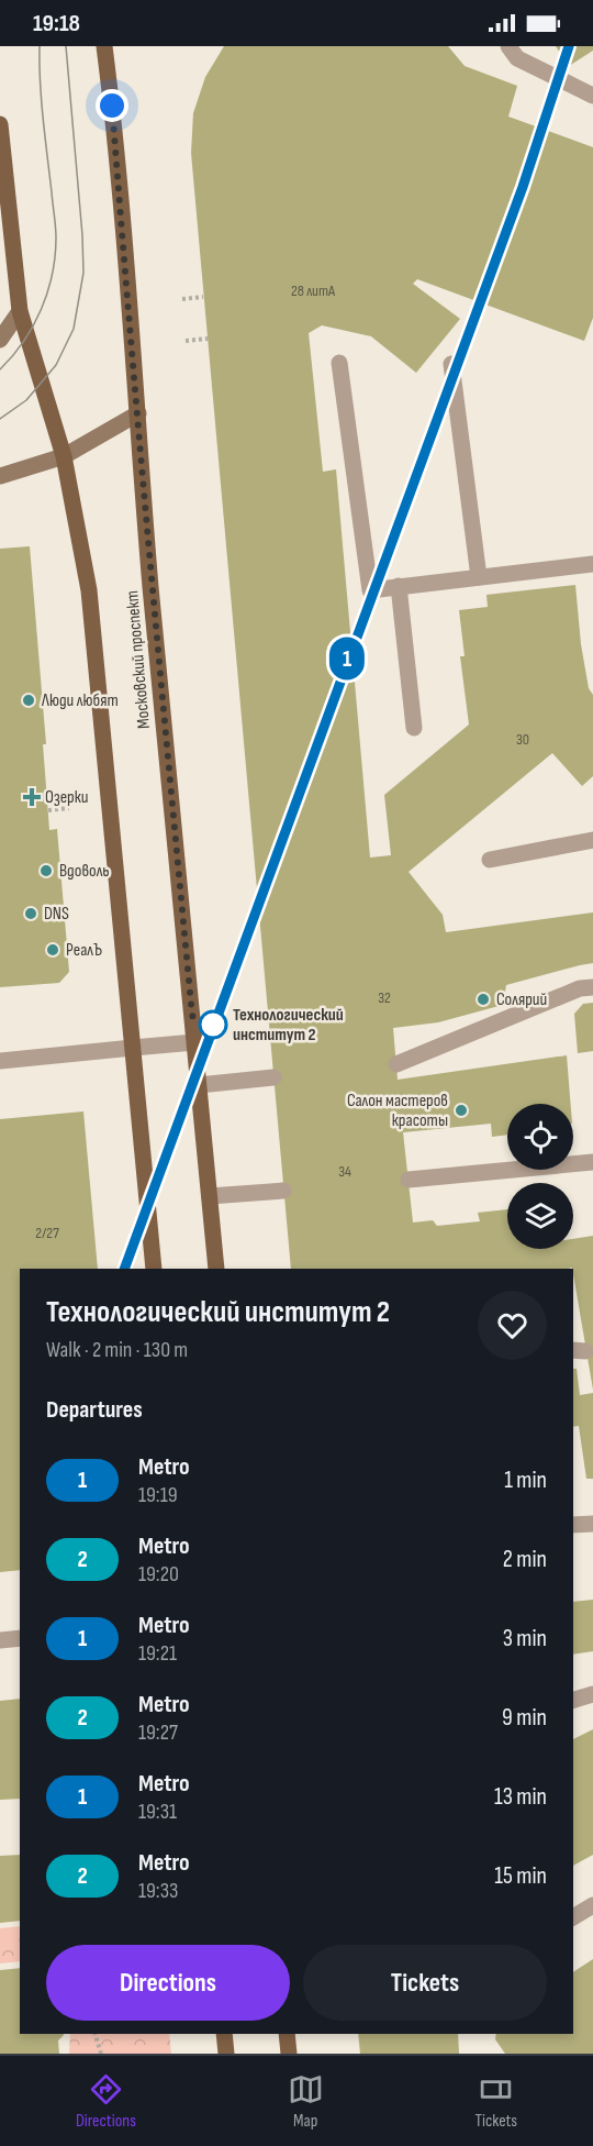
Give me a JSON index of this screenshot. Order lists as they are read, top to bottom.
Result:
{
  "streets": {
    "main road": ["Московский проспект"]
  },
  "places": {
    "other": [
      "Люди любят",
      "Вдоволь",
      "DNS",
      "РеалЪ",
      "Солярий",
      "Технологический институт 2",
      "Салон мастеров красоты"
    ],
    "health": ["Озерки"]
  },
  "lines": ["metro line 1"],
  "house_numbers": [
    "28 литА",
    "30",
    "32",
    "34",
    "2/27"
  ],
  "page": {
    "status": "19:18",
    "on_map": "1",
    "heading": [
      ["Технологический институт 2", "Walk · 2 min · 130 m"],
      "Departures"
    ],
    "list": [
      {
        "mark": "1",
        "name": "Metro",
        "note": "19:19",
        "value": "1 min"
      },
      {
        "mark": "2",
        "name": "Metro",
        "note": "19:20",
        "value": "2 min"
      },
      {
        "mark": "1",
        "name": "Metro",
        "note": "19:21",
        "value": "3 min"
      },
      {
        "mark": "2",
        "name": "Metro",
        "note": "19:27",
        "value": "9 min"
      },
      {
        "mark": "1",
        "name": "Metro",
        "note": "19:31",
        "value": "13 min"
      },
      {
        "mark": "2",
        "name": "Metro",
        "note": "19:33",
        "value": "15 min"
      }
    ],
    "buttons": ["Directions", "Tickets"],
    "tabs": ["Directions", "Map", "Tickets"]
  }
}
